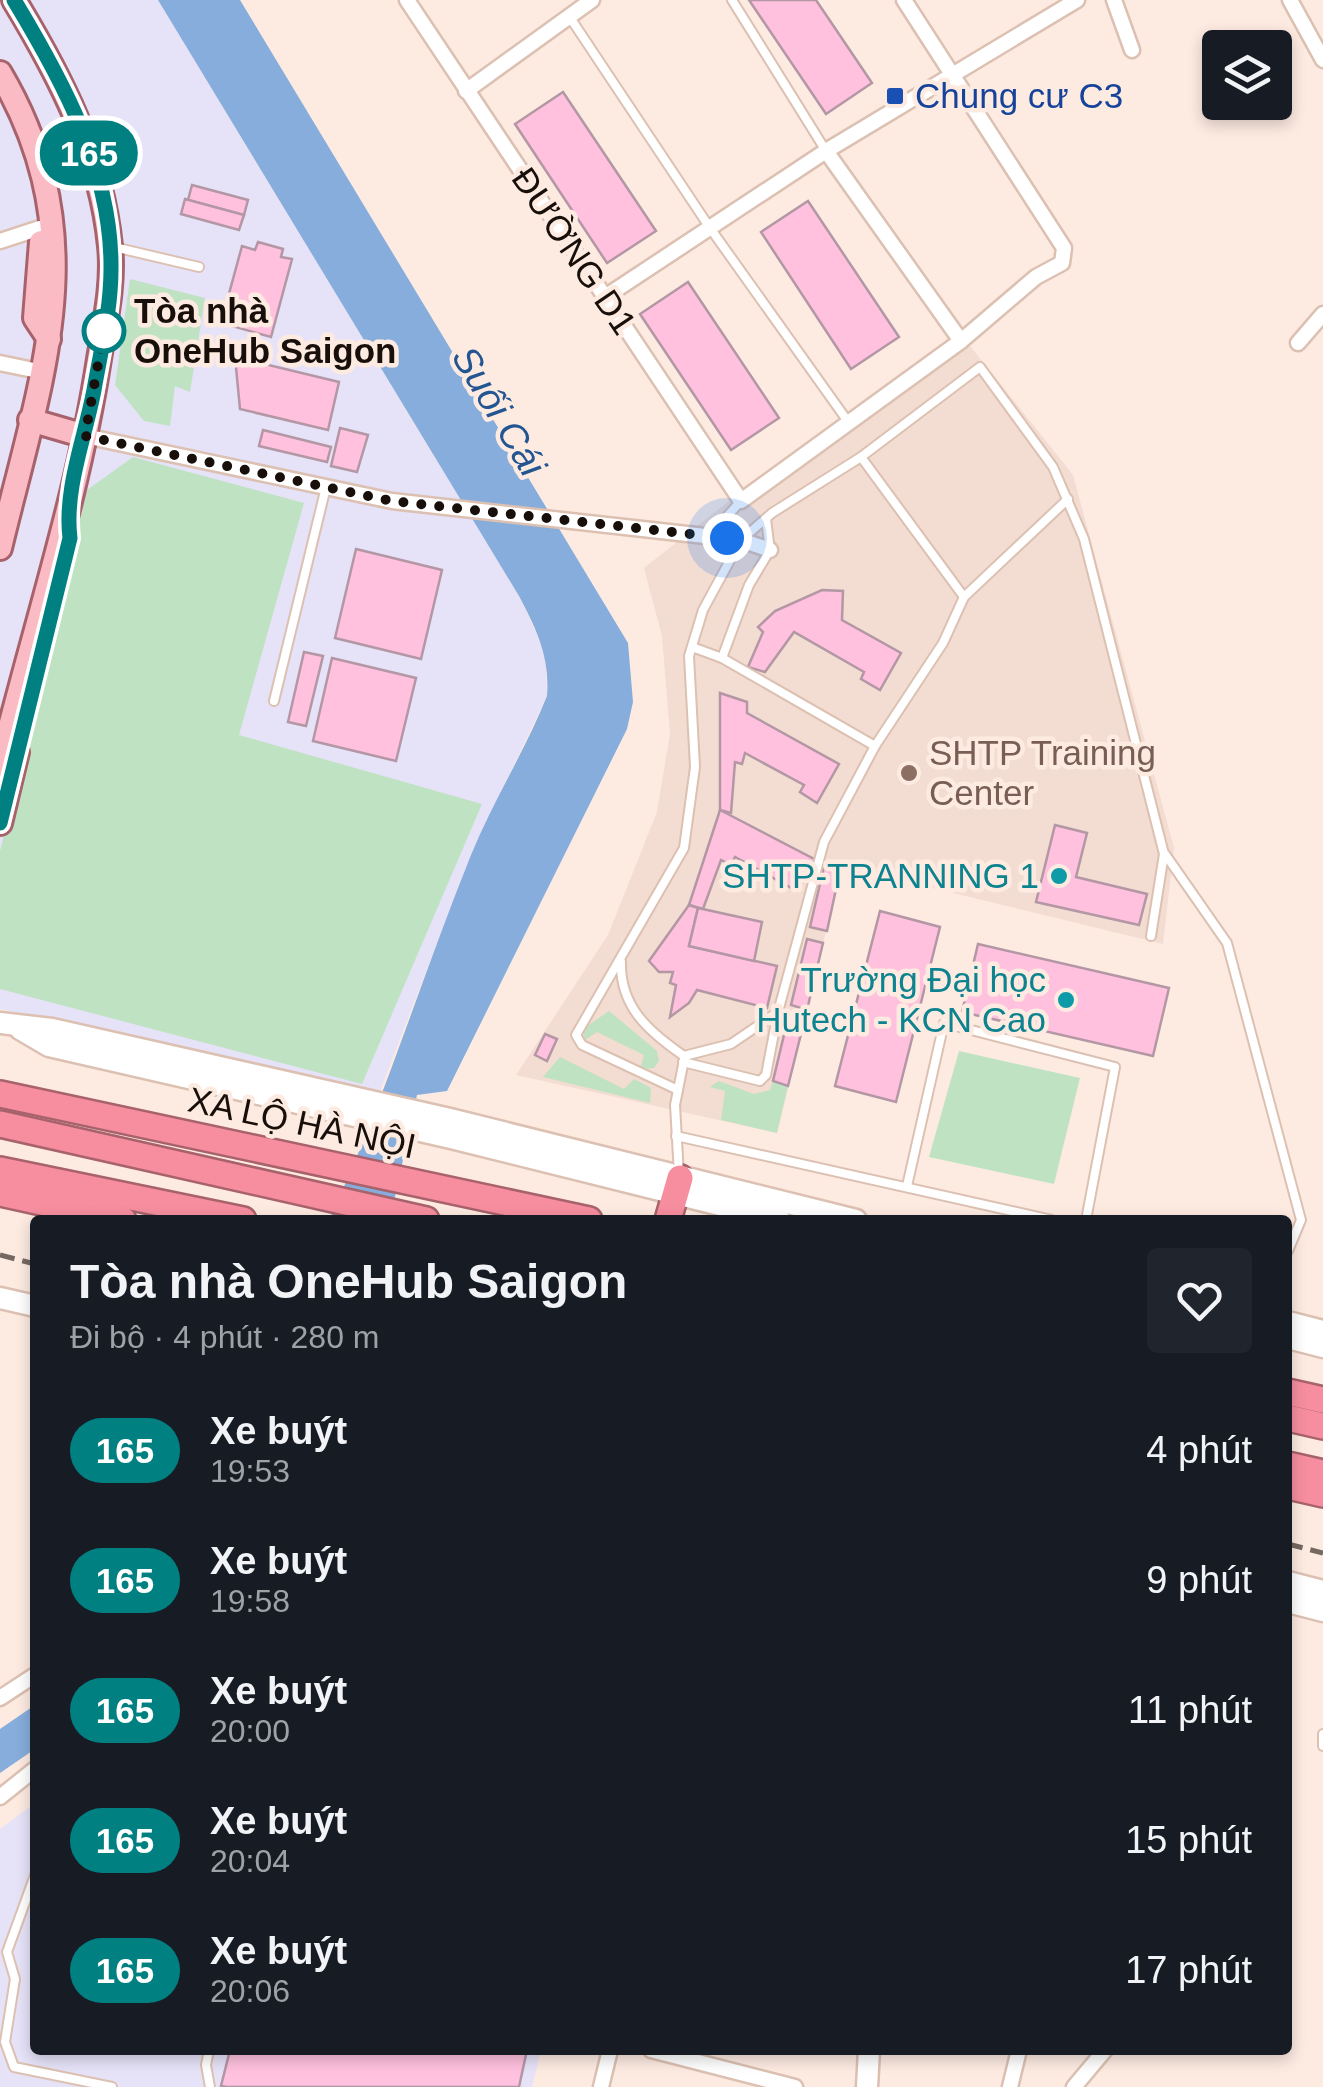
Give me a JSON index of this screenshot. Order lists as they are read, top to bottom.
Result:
{
  "streets": {
    "highway": ["XA LỘ HÀ NỘI"],
    "street": ["ĐƯỜNG D1"]
  },
  "water": ["Suối Cái"],
  "places": {
    "transit": ["Chung cư C3"],
    "other": [
      "Tòa nhà OneHub Saigon",
      "SHTP Training Center",
      "SHTP-TRANNING 1",
      "Trường Đại học Hutech - KCN Cao"
    ]
  },
  "lines": ["bus line 165"],
  "page": {
    "on_map": "165",
    "heading": ["Tòa nhà OneHub Saigon", "Đi bộ · 4 phút · 280 m"],
    "list": [
      {
        "mark": "165",
        "name": "Xe buýt",
        "note": "19:53",
        "value": "4 phút"
      },
      {
        "mark": "165",
        "name": "Xe buýt",
        "note": "19:58",
        "value": "9 phút"
      },
      {
        "mark": "165",
        "name": "Xe buýt",
        "note": "20:00",
        "value": "11 phút"
      },
      {
        "mark": "165",
        "name": "Xe buýt",
        "note": "20:04",
        "value": "15 phút"
      },
      {
        "mark": "165",
        "name": "Xe buýt",
        "note": "20:06",
        "value": "17 phút"
      }
    ]
  }
}
